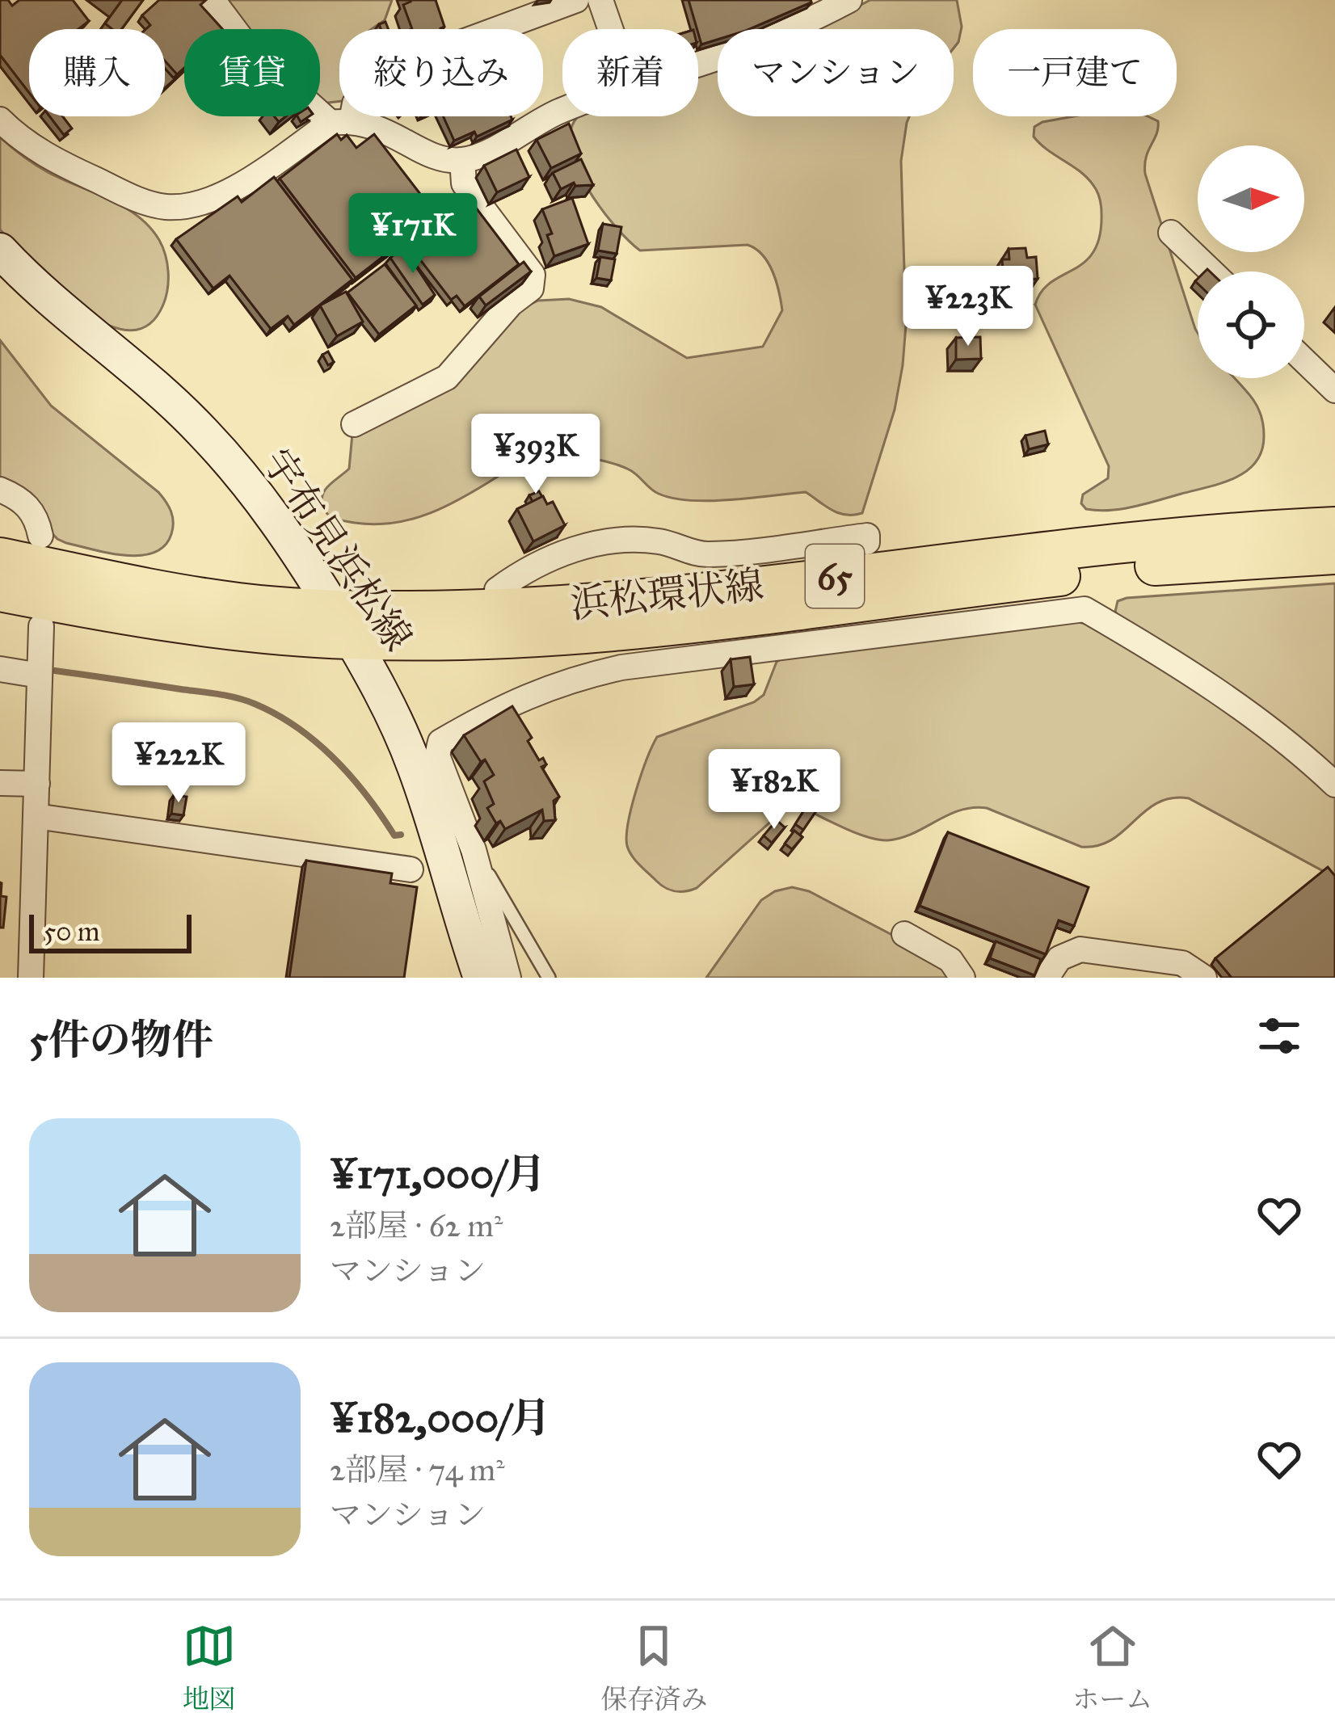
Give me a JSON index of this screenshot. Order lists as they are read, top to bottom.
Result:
{
  "streets": {
    "main road": ["宇布見浜松線", "65", "浜松環状線"]
  },
  "crossings": [
    ["宇布見浜松線", "浜松環状線"]
  ],
  "scale_bar": "50 m",
  "north": "right",
  "page": {
    "chip": [
      "購入",
      "賃貸",
      "絞り込み",
      "新着",
      "マンション",
      "一戸建て"
    ],
    "price": [
      "¥171K",
      "¥223K",
      "¥393K",
      "¥222K",
      "¥182K"
    ],
    "scale": "50 m",
    "heading": "5件の物件",
    "list": [
      {
        "name": "¥171,000/月",
        "note": "2部屋 · 62 m² · マンション"
      },
      {
        "name": "¥182,000/月",
        "note": "2部屋 · 74 m² · マンション"
      }
    ],
    "tabs": ["地図", "保存済み", "ホーム"]
  }
}
